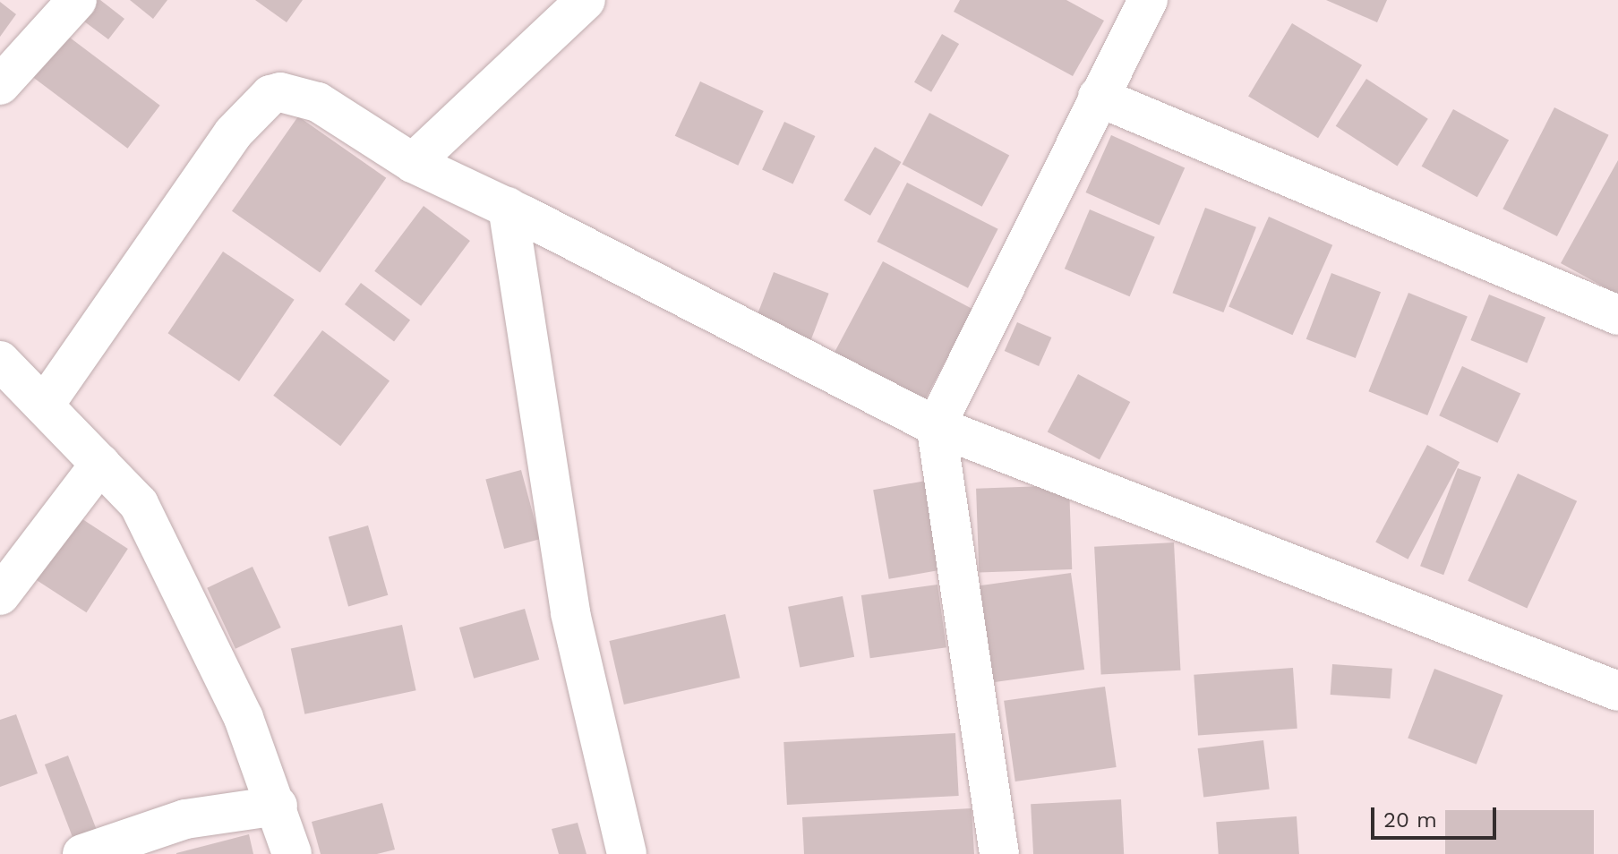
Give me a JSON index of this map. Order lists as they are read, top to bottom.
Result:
{
  "scale_bar": "20 m"
}
